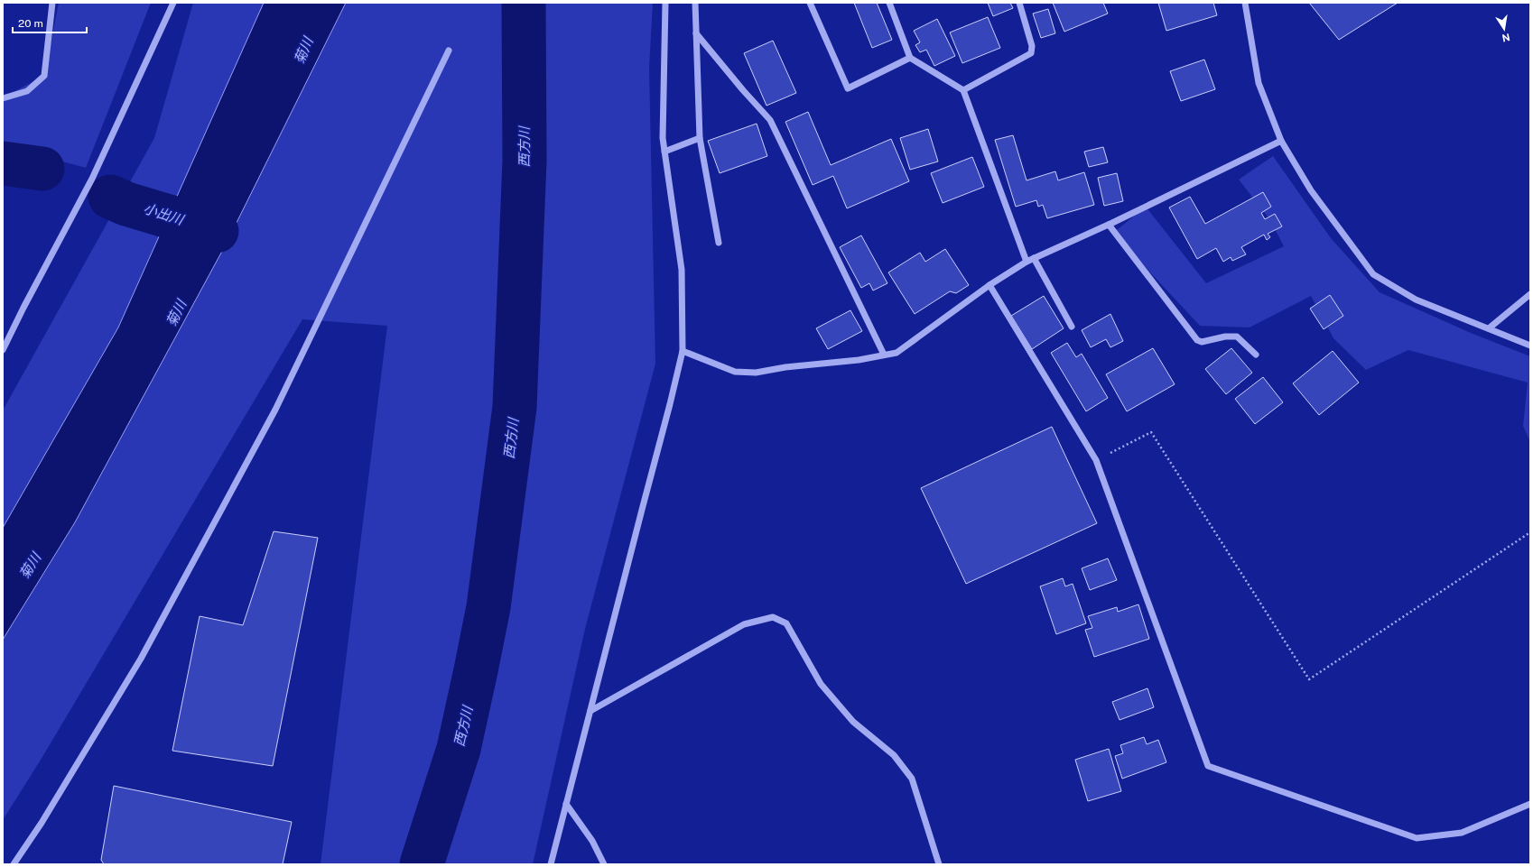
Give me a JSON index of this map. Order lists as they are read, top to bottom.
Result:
{
  "water": ["菊川", "西方川", "小出川"],
  "scale_bar": "20 m",
  "north": "bottom"
}
